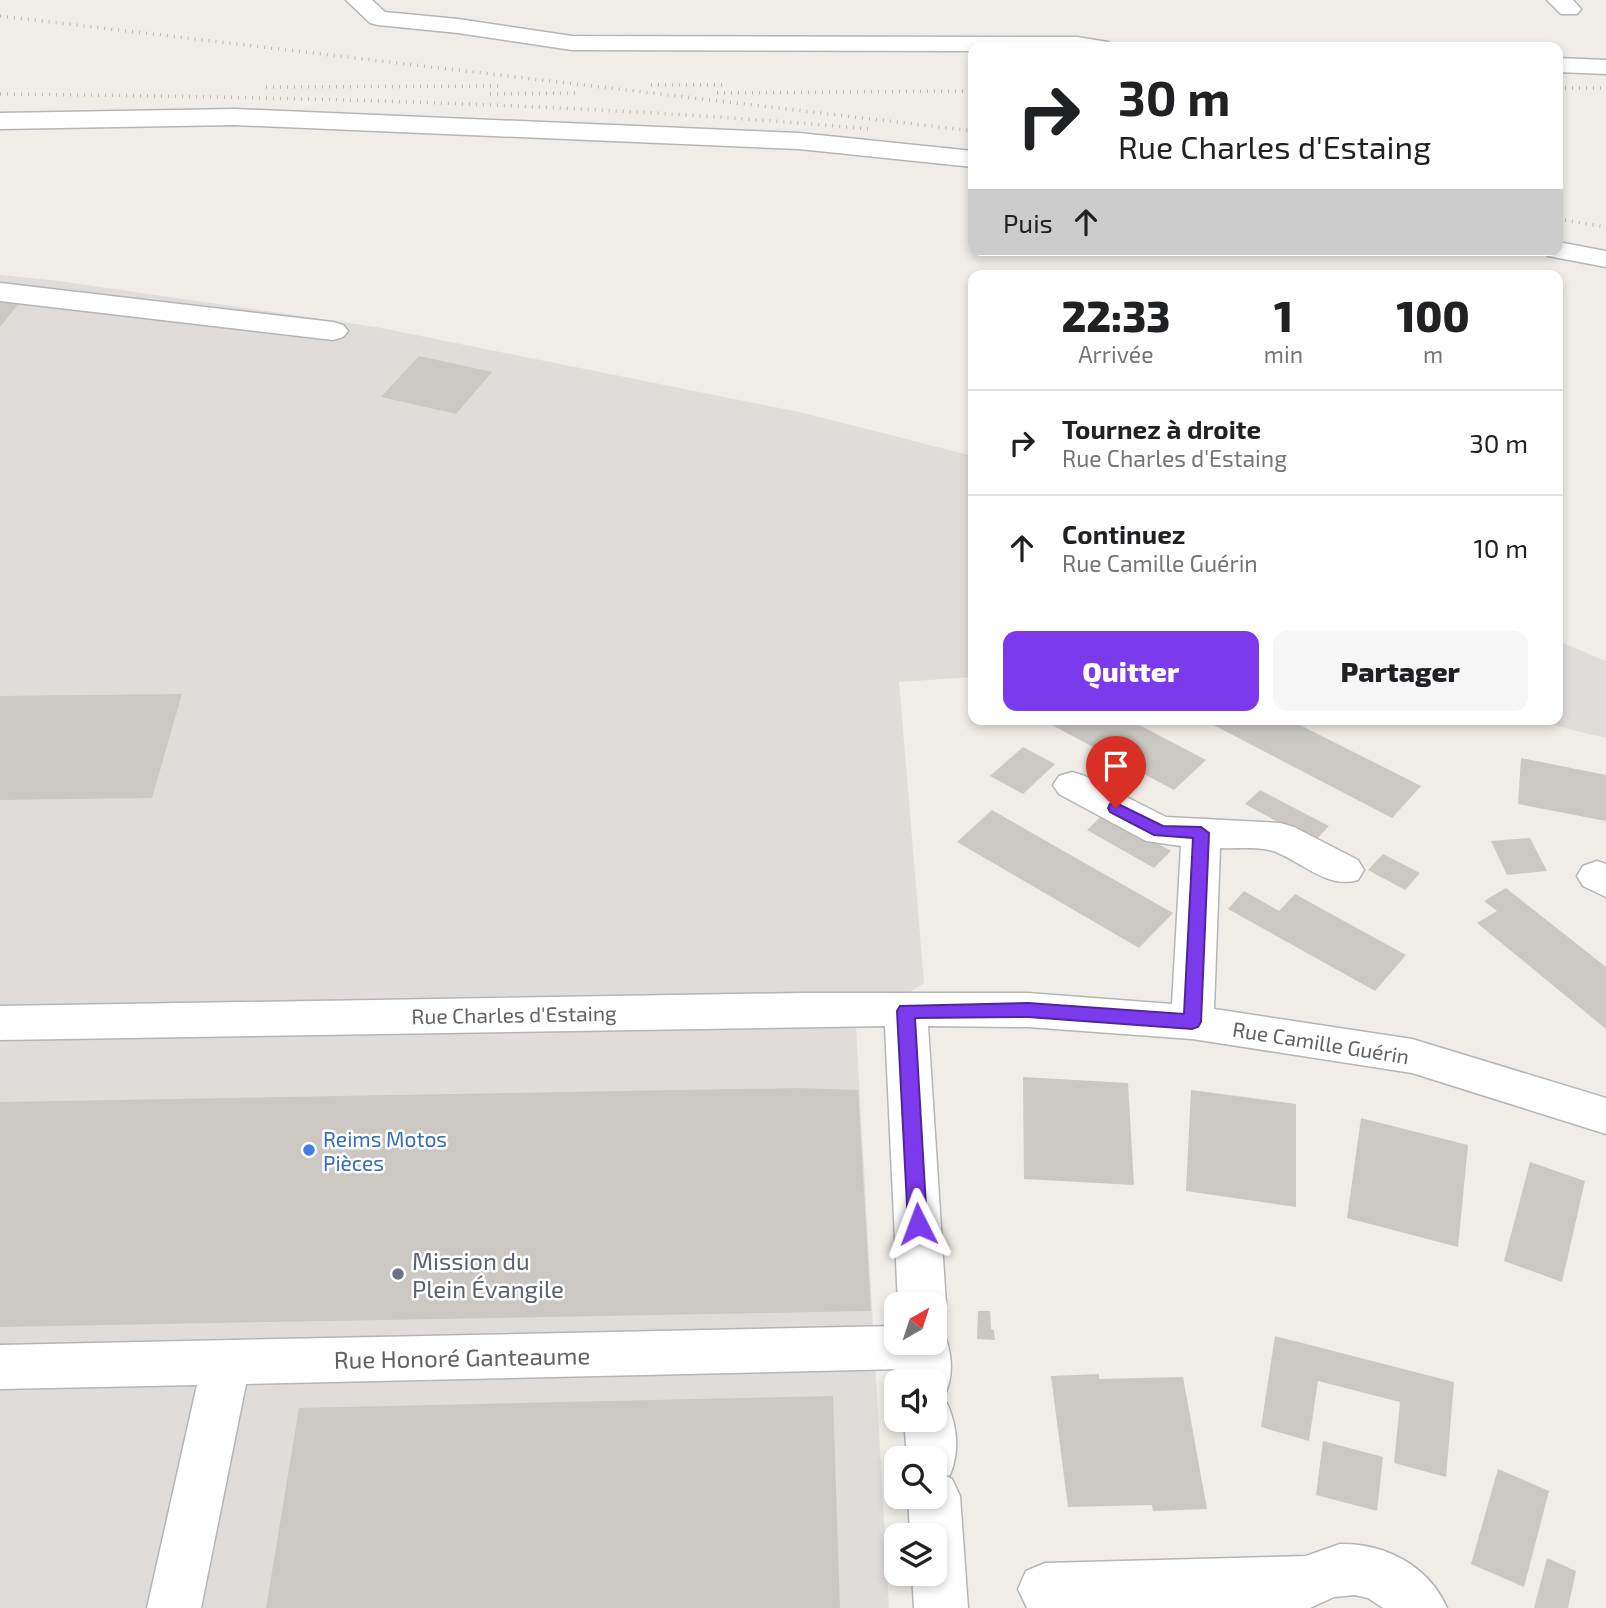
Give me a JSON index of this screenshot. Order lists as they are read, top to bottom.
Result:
{
  "streets": {
    "street": ["Rue Charles d'Estaing", "Rue Camille Guérin", "Rue Honoré Ganteaume"]
  },
  "crossings": [
    ["Rue Charles d'Estaing", "Rue Camille Guérin"]
  ],
  "places": ["Reims Motos Pièces", "Mission du Plein Évangile"],
  "north": "top right",
  "page": {
    "turn": ["30 m", "Rue Charles d'Estaing"],
    "then": "Puis",
    "eta": [
      "22:33",
      "Arrivée",
      "1",
      "min",
      "100",
      "m"
    ],
    "list": [
      {
        "name": "Tournez à droite",
        "note": "Rue Charles d'Estaing",
        "value": "30 m"
      },
      {
        "name": "Continuez",
        "note": "Rue Camille Guérin",
        "value": "10 m"
      }
    ],
    "buttons": ["Quitter", "Partager"]
  }
}
